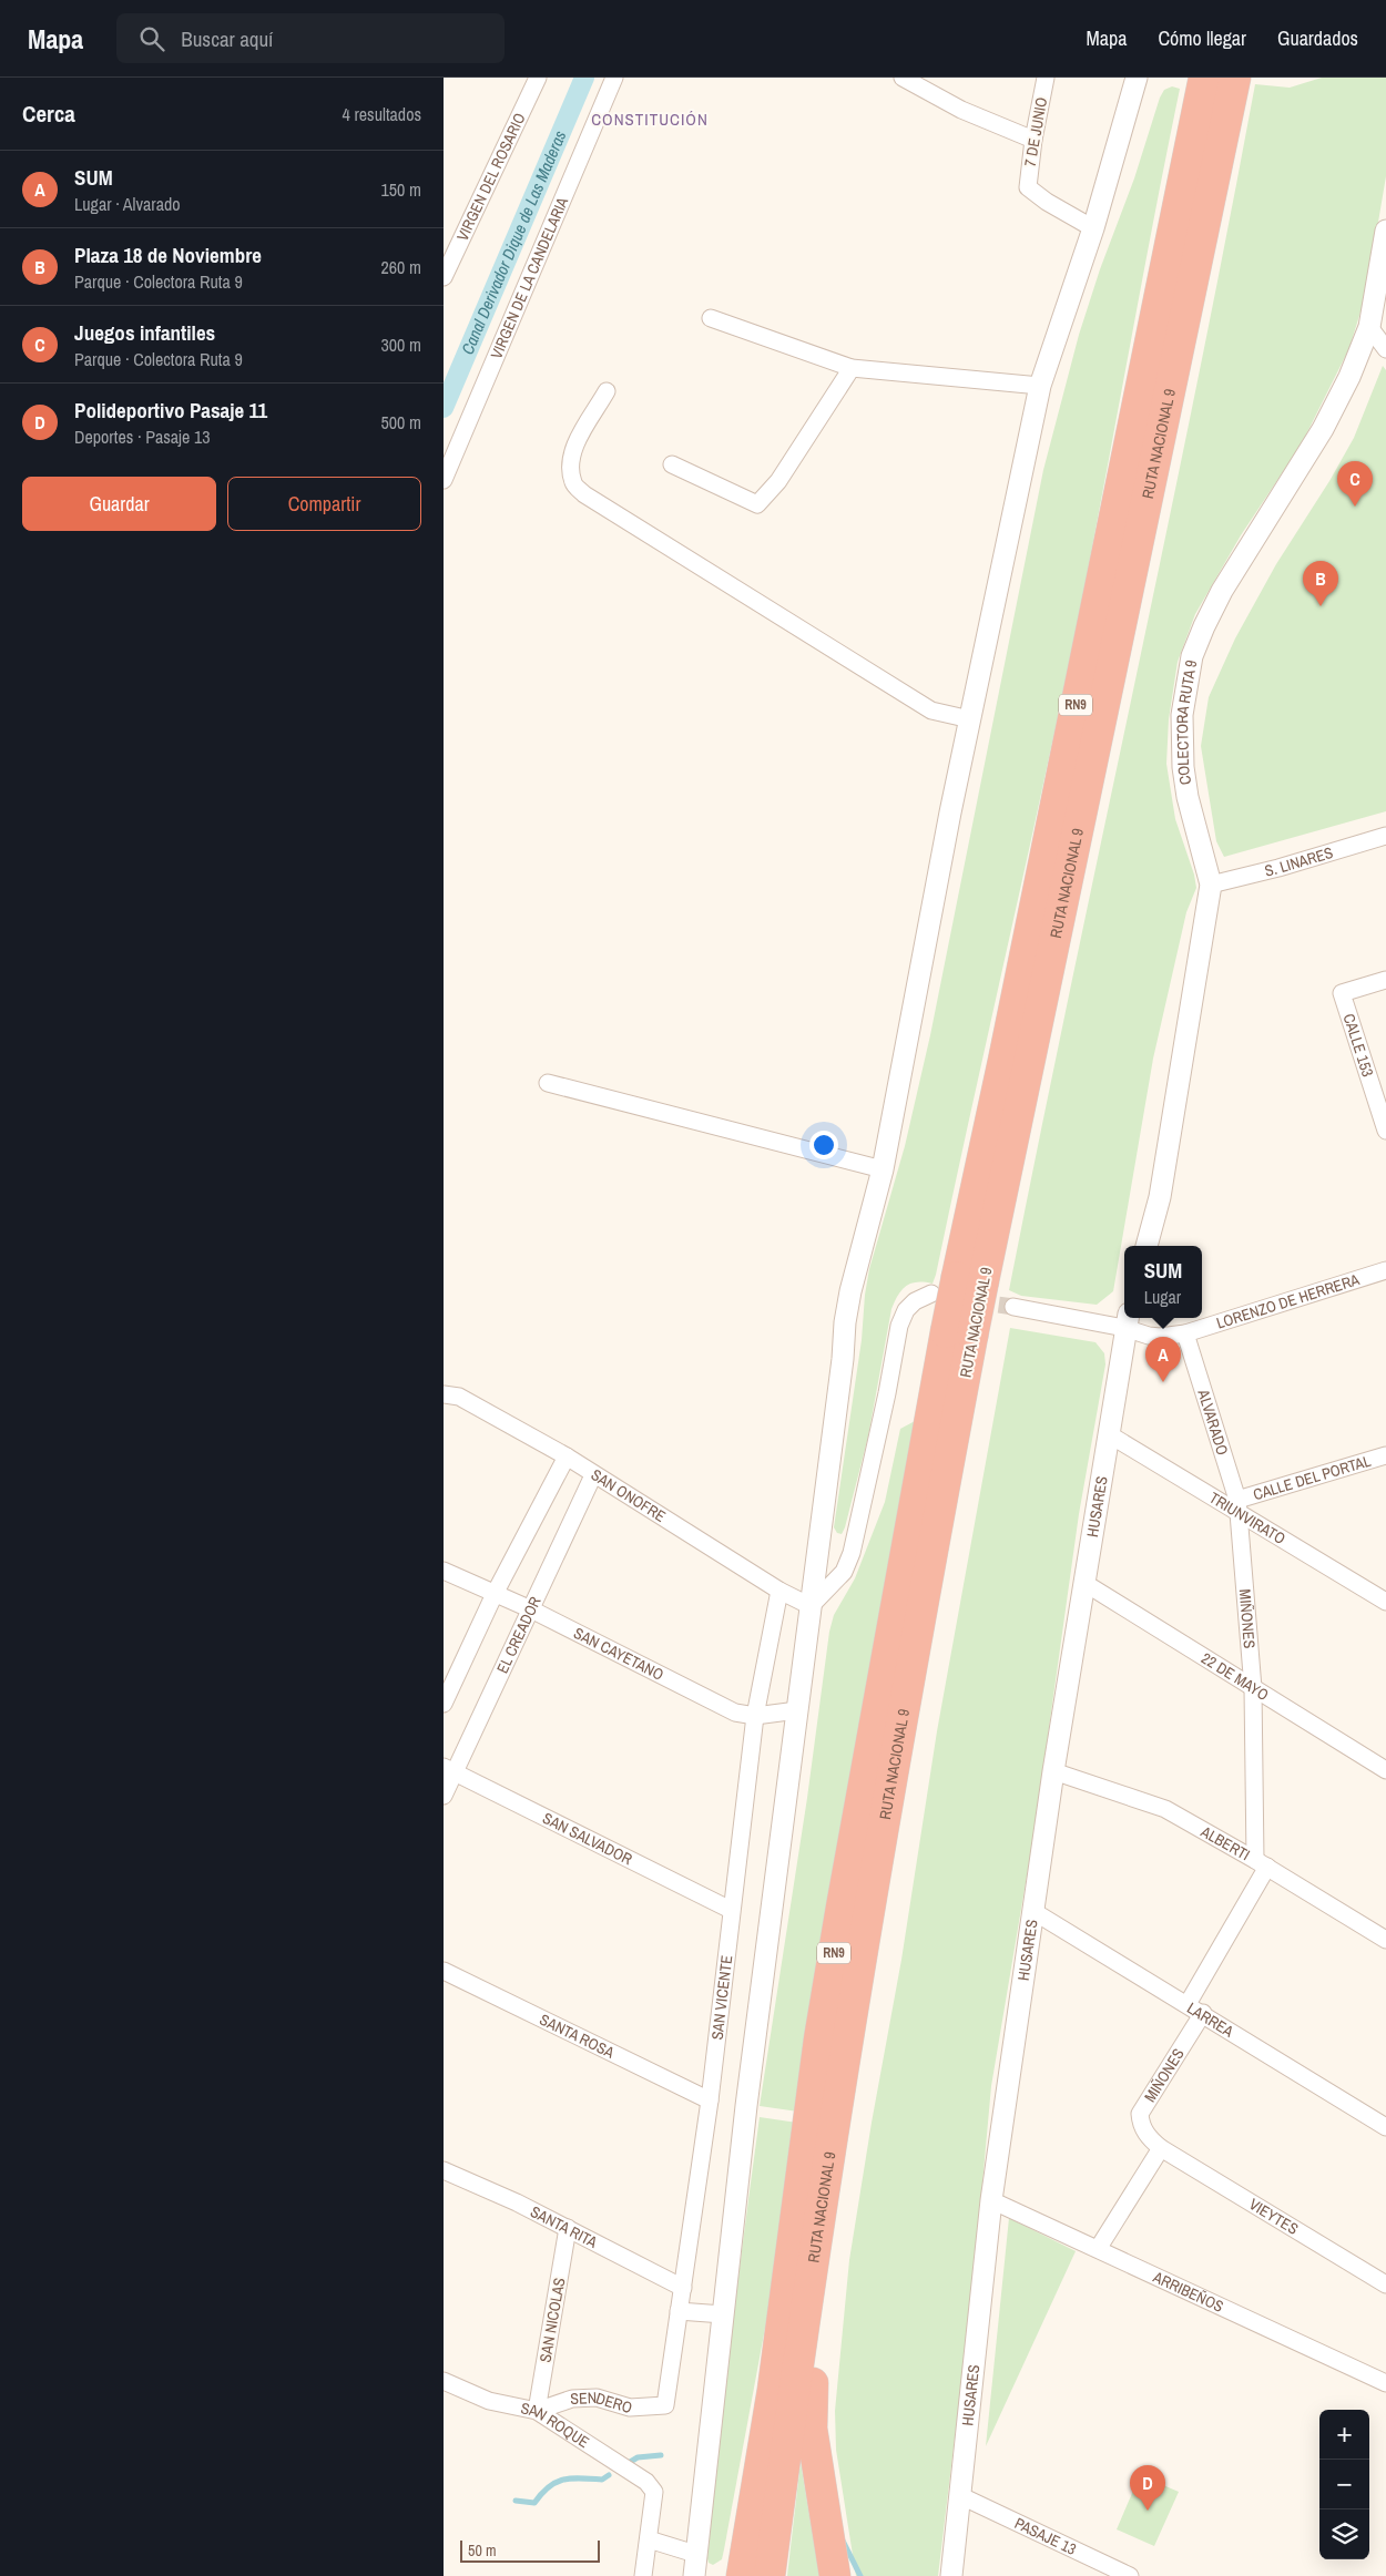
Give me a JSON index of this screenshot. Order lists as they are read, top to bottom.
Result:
{
  "streets": {
    "highway": ["RUTA NACIONAL 9", "RN9"],
    "street": [
      "7 DE JUNIO",
      "VIRGEN DEL ROSARIO",
      "VIRGEN DE LA CANDELARIA",
      "COLECTORA RUTA 9",
      "S. LINARES",
      "CALLE 153",
      "LORENZO DE HERRERA",
      "ALVARADO",
      "CALLE DEL PORTAL",
      "SAN ONOFRE",
      "HUSARES",
      "TRIUNVIRATO",
      "MIÑONES",
      "EL CREADOR",
      "SAN CAYETANO",
      "22 DE MAYO",
      "SAN SALVADOR",
      "ALBERTI",
      "SAN VICENTE",
      "LARREA",
      "SANTA ROSA",
      "VIEYTES",
      "SANTA RITA",
      "ARRIBEÑOS",
      "SAN NICOLAS",
      "SENDERO",
      "SAN ROQUE",
      "PASAJE 13"
    ]
  },
  "crossings": [
    ["COLECTORA RUTA 9", "S. LINARES"],
    ["LORENZO DE HERRERA", "ALVARADO"],
    ["LORENZO DE HERRERA", "HUSARES"],
    ["ALVARADO", "CALLE DEL PORTAL"],
    ["ALVARADO", "TRIUNVIRATO"],
    ["ALVARADO", "MIÑONES"],
    ["CALLE DEL PORTAL", "TRIUNVIRATO"],
    ["CALLE DEL PORTAL", "MIÑONES"],
    ["SAN ONOFRE", "EL CREADOR"],
    ["SAN ONOFRE", "SAN VICENTE"],
    ["HUSARES", "TRIUNVIRATO"],
    ["HUSARES", "22 DE MAYO"],
    ["HUSARES", "ALBERTI"],
    ["HUSARES", "LARREA"],
    ["HUSARES", "ARRIBEÑOS"],
    ["HUSARES", "PASAJE 13"],
    ["TRIUNVIRATO", "MIÑONES"],
    ["MIÑONES", "22 DE MAYO"],
    ["MIÑONES", "ALBERTI"],
    ["MIÑONES", "LARREA"],
    ["MIÑONES", "VIEYTES"],
    ["EL CREADOR", "SAN CAYETANO"],
    ["EL CREADOR", "SAN SALVADOR"],
    ["SAN CAYETANO", "SAN VICENTE"],
    ["SAN SALVADOR", "SAN VICENTE"],
    ["SAN VICENTE", "SANTA ROSA"],
    ["SAN VICENTE", "SANTA RITA"],
    ["SAN VICENTE", "SENDERO"],
    ["SANTA RITA", "SAN NICOLAS"],
    ["SAN NICOLAS", "SENDERO"],
    ["SAN NICOLAS", "SAN ROQUE"],
    ["SENDERO", "SAN ROQUE"]
  ],
  "districts": ["CONSTITUCIÓN"],
  "water": ["Canal Derivador Dique de Las Maderas"],
  "scale_bar": "50 m",
  "page": {
    "header": "Mapa",
    "search": "Buscar aquí",
    "nav": ["Mapa", "Cómo llegar", "Guardados"],
    "heading": ["Cerca", "4 resultados"],
    "list": [
      {
        "mark": "A",
        "name": "SUM",
        "note": "Lugar · Alvarado",
        "value": "150 m"
      },
      {
        "mark": "B",
        "name": "Plaza 18 de Noviembre",
        "note": "Parque · Colectora Ruta 9",
        "value": "260 m"
      },
      {
        "mark": "C",
        "name": "Juegos infantiles",
        "note": "Parque · Colectora Ruta 9",
        "value": "300 m"
      },
      {
        "mark": "D",
        "name": "Polideportivo Pasaje 11",
        "note": "Deportes · Pasaje 13",
        "value": "500 m"
      }
    ],
    "buttons": ["Guardar", "Compartir"],
    "pins": [
      "C",
      "B",
      "A",
      "D"
    ],
    "popup": ["SUM", "Lugar"],
    "map_buttons": ["+", "−"],
    "scale": "50 m"
  }
}
